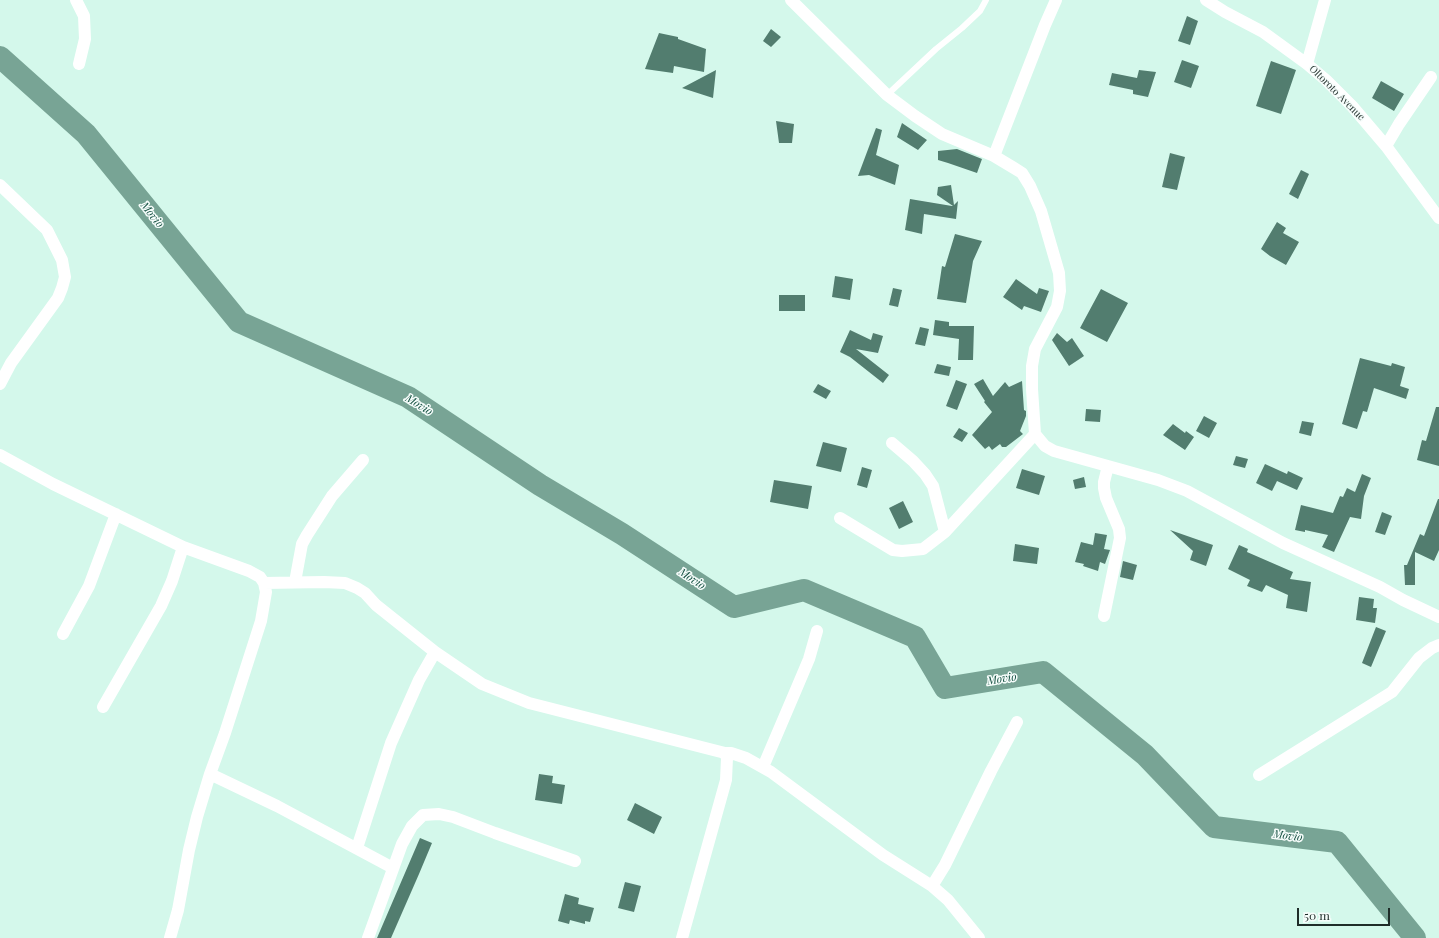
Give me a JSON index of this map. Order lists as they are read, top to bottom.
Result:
{
  "streets": {
    "street": ["Oltoroto Avenue"]
  },
  "water": ["Movio"],
  "scale_bar": "50 m"
}
